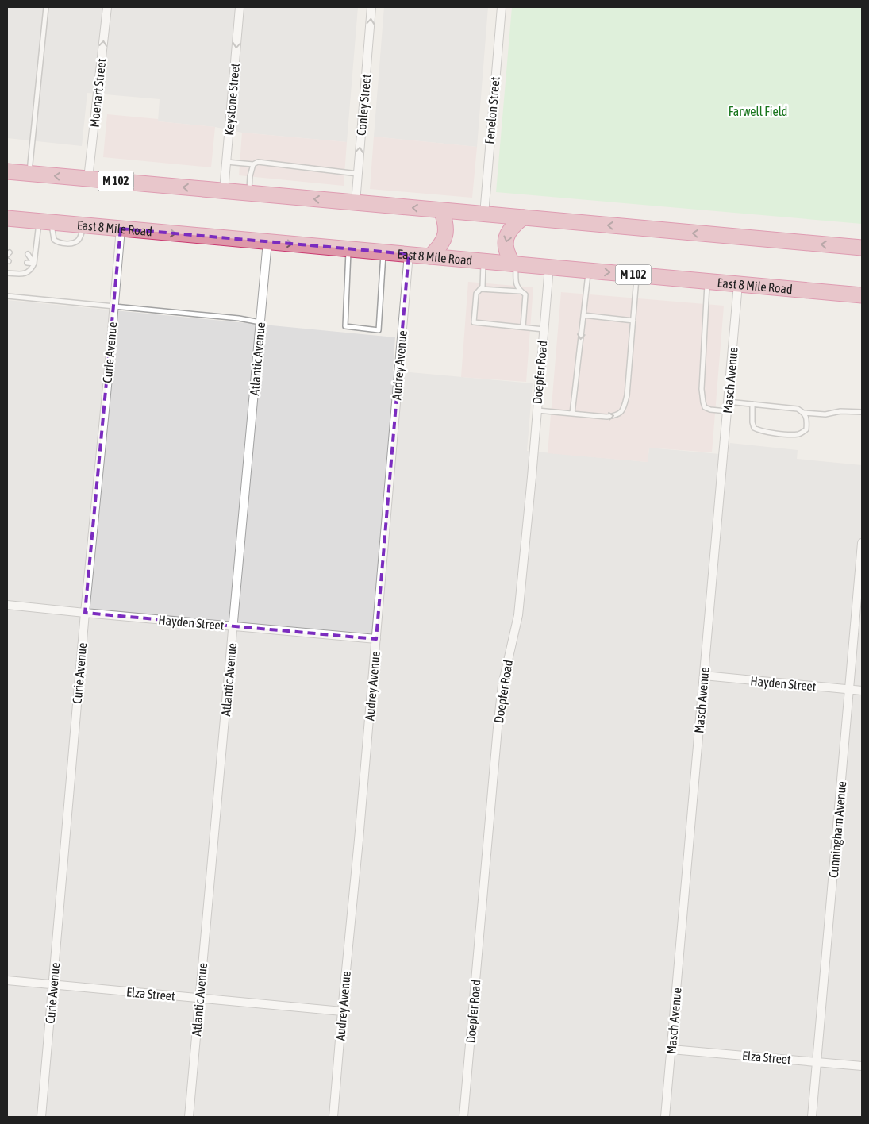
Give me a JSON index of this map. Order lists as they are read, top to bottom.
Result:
{
  "streets": {
    "highway": ["M 102", "East 8 Mile Road"],
    "street": [
      "Moenart Street",
      "Keystone Street",
      "Conley Street",
      "Fenelon Street",
      "Curie Avenue",
      "Atlantic Avenue",
      "Audrey Avenue",
      "Doepfer Road",
      "Masch Avenue",
      "Hayden Street",
      "Cunningham Avenue",
      "Elza Street"
    ]
  },
  "crossings": [
    ["Moenart Street", "M 102"],
    ["Keystone Street", "M 102"],
    ["Conley Street", "M 102"],
    ["Fenelon Street", "M 102"],
    ["East 8 Mile Road", "Curie Avenue"],
    ["East 8 Mile Road", "Atlantic Avenue"],
    ["East 8 Mile Road", "Audrey Avenue"],
    ["East 8 Mile Road", "Doepfer Road"],
    ["East 8 Mile Road", "Masch Avenue"],
    ["Curie Avenue", "Hayden Street"],
    ["Curie Avenue", "Elza Street"],
    ["Atlantic Avenue", "Hayden Street"],
    ["Atlantic Avenue", "Elza Street"],
    ["Audrey Avenue", "Hayden Street"],
    ["Audrey Avenue", "Elza Street"],
    ["Masch Avenue", "Hayden Street"],
    ["Masch Avenue", "Elza Street"],
    ["Hayden Street", "Cunningham Avenue"],
    ["Cunningham Avenue", "Elza Street"]
  ],
  "one_way": ["Moenart Street", "Keystone Street", "Conley Street"],
  "parks": ["Farwell Field"]
}
